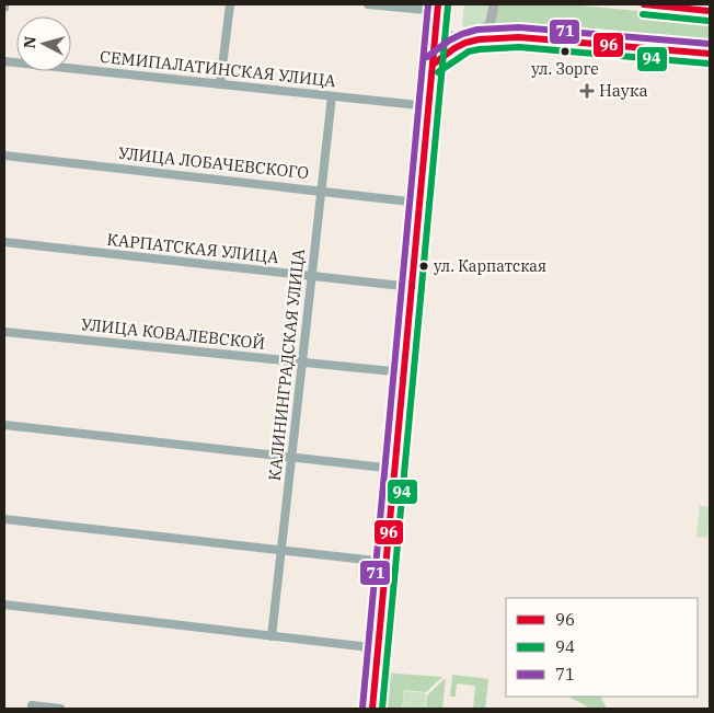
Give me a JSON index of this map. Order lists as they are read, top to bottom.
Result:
{
  "streets": {
    "street": [
      "СЕМИПАЛАТИНСКАЯ УЛИЦА",
      "УЛИЦА ЛОБАЧЕВСКОГО",
      "КАРПАТСКАЯ УЛИЦА",
      "УЛИЦА КОВАЛЕВСКОЙ",
      "КАЛИНИНГРАДСКАЯ УЛИЦА"
    ]
  },
  "crossings": [
    ["СЕМИПАЛАТИНСКАЯ УЛИЦА", "КАЛИНИНГРАДСКАЯ УЛИЦА"],
    ["УЛИЦА ЛОБАЧЕВСКОГО", "КАЛИНИНГРАДСКАЯ УЛИЦА"],
    ["КАРПАТСКАЯ УЛИЦА", "КАЛИНИНГРАДСКАЯ УЛИЦА"],
    ["УЛИЦА КОВАЛЕВСКОЙ", "КАЛИНИНГРАДСКАЯ УЛИЦА"]
  ],
  "places": {
    "other": ["ул. Зорге", "ул. Карпатская"],
    "health": ["Наука"]
  },
  "lines": ["transit line 96", "transit line 71", "transit line 94"],
  "legend": ["96", "94", "71"],
  "north": "left"
}
